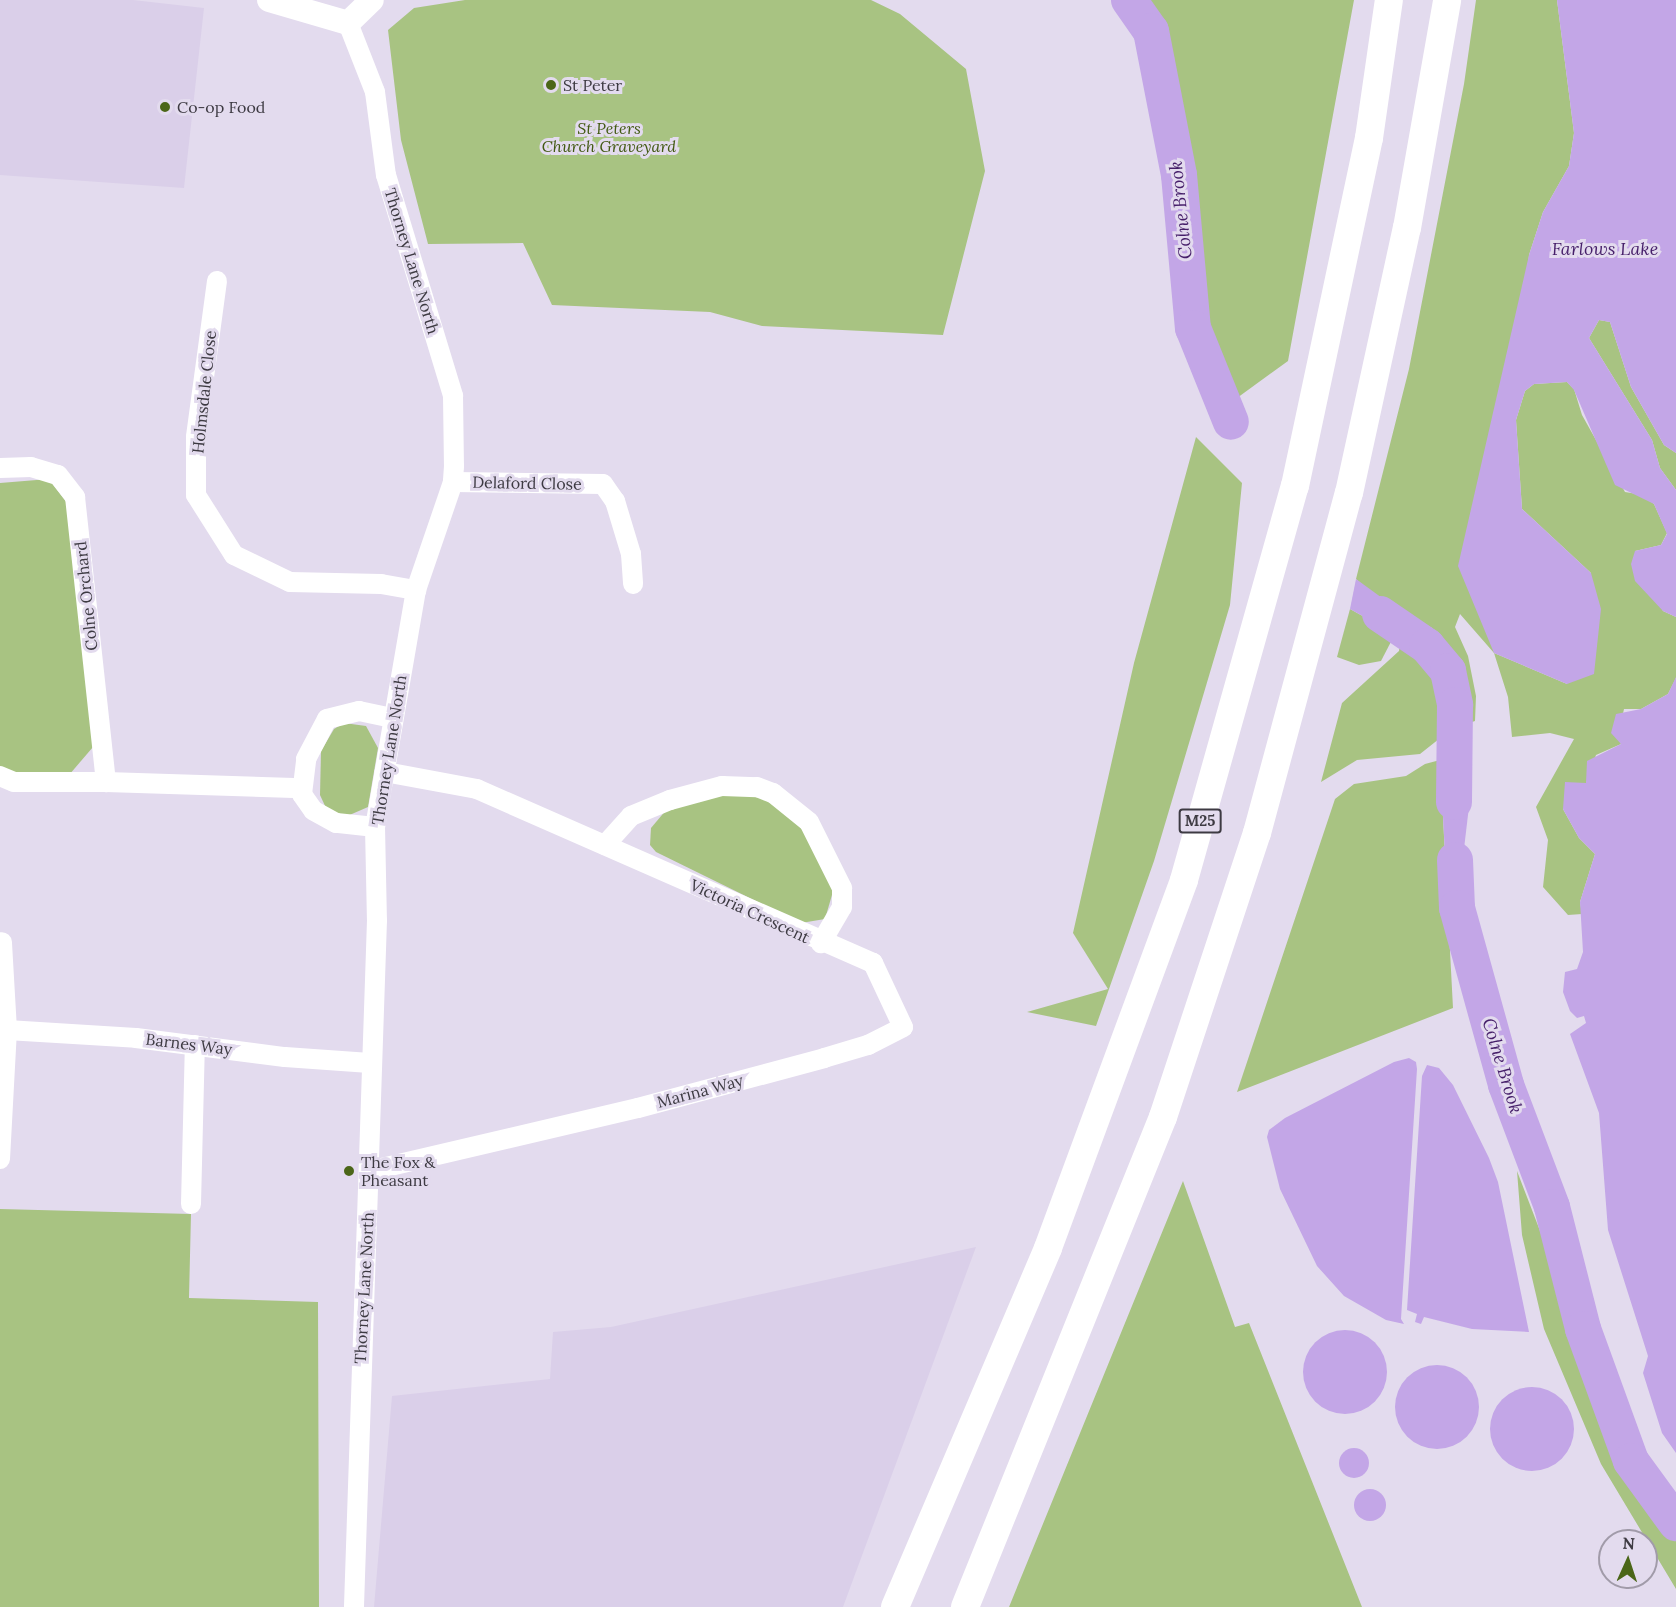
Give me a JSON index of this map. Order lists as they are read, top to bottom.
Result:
{
  "streets": {
    "highway": ["M25"],
    "street": [
      "Thorney Lane North",
      "Holmsdale Close",
      "Delaford Close",
      "Colne Orchard",
      "Victoria Crescent",
      "Barnes Way",
      "Marina Way"
    ]
  },
  "crossings": [
    ["Thorney Lane North", "Holmsdale Close"],
    ["Thorney Lane North", "Delaford Close"],
    ["Thorney Lane North", "Victoria Crescent"],
    ["Thorney Lane North", "Barnes Way"],
    ["Thorney Lane North", "Marina Way"],
    ["Victoria Crescent", "Marina Way"]
  ],
  "water": ["Colne Brook", "Farlows Lake"],
  "parks": ["St Peters Church Graveyard"],
  "places": ["St Peter", "Co-op Food", "The Fox & Pheasant"],
  "north": "top"
}
